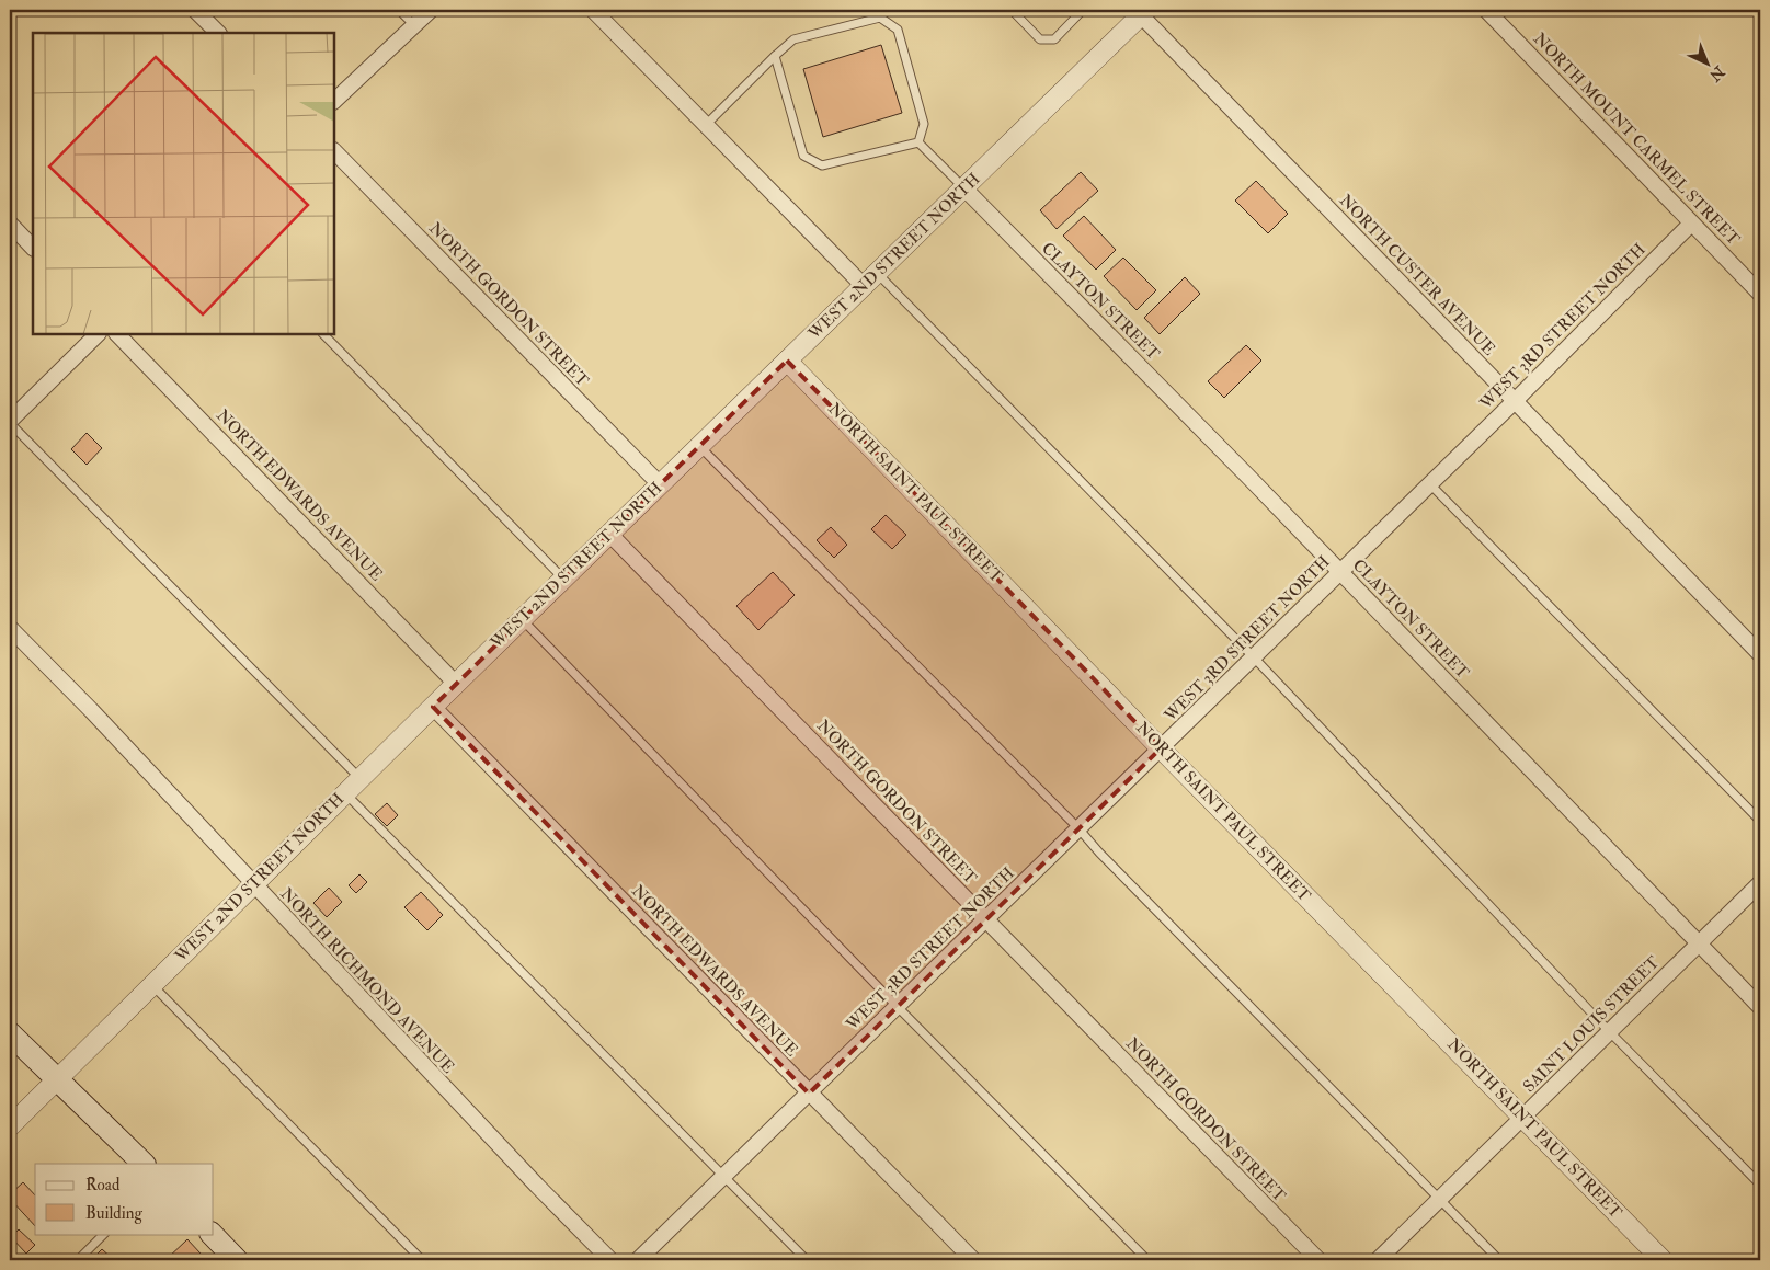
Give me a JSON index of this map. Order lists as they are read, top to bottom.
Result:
{
  "streets": {
    "street": [
      "NORTH MOUNT CARMEL STREET",
      "WEST 2ND STREET NORTH",
      "NORTH CUSTER AVENUE",
      "CLAYTON STREET",
      "NORTH GORDON STREET",
      "WEST 3RD STREET NORTH",
      "NORTH SAINT PAUL STREET",
      "NORTH EDWARDS AVENUE",
      "NORTH RICHMOND AVENUE",
      "SAINT LOUIS STREET"
    ]
  },
  "crossings": [
    ["NORTH MOUNT CARMEL STREET", "WEST 3RD STREET NORTH"],
    ["WEST 2ND STREET NORTH", "NORTH CUSTER AVENUE"],
    ["WEST 2ND STREET NORTH", "CLAYTON STREET"],
    ["WEST 2ND STREET NORTH", "NORTH GORDON STREET"],
    ["WEST 2ND STREET NORTH", "NORTH SAINT PAUL STREET"],
    ["WEST 2ND STREET NORTH", "NORTH EDWARDS AVENUE"],
    ["WEST 2ND STREET NORTH", "NORTH RICHMOND AVENUE"],
    ["NORTH CUSTER AVENUE", "WEST 3RD STREET NORTH"],
    ["CLAYTON STREET", "WEST 3RD STREET NORTH"],
    ["CLAYTON STREET", "SAINT LOUIS STREET"],
    ["NORTH GORDON STREET", "WEST 3RD STREET NORTH"],
    ["WEST 3RD STREET NORTH", "NORTH SAINT PAUL STREET"],
    ["WEST 3RD STREET NORTH", "NORTH EDWARDS AVENUE"],
    ["NORTH SAINT PAUL STREET", "SAINT LOUIS STREET"]
  ],
  "legend": ["Road", "Building"],
  "north": "bottom right"
}
